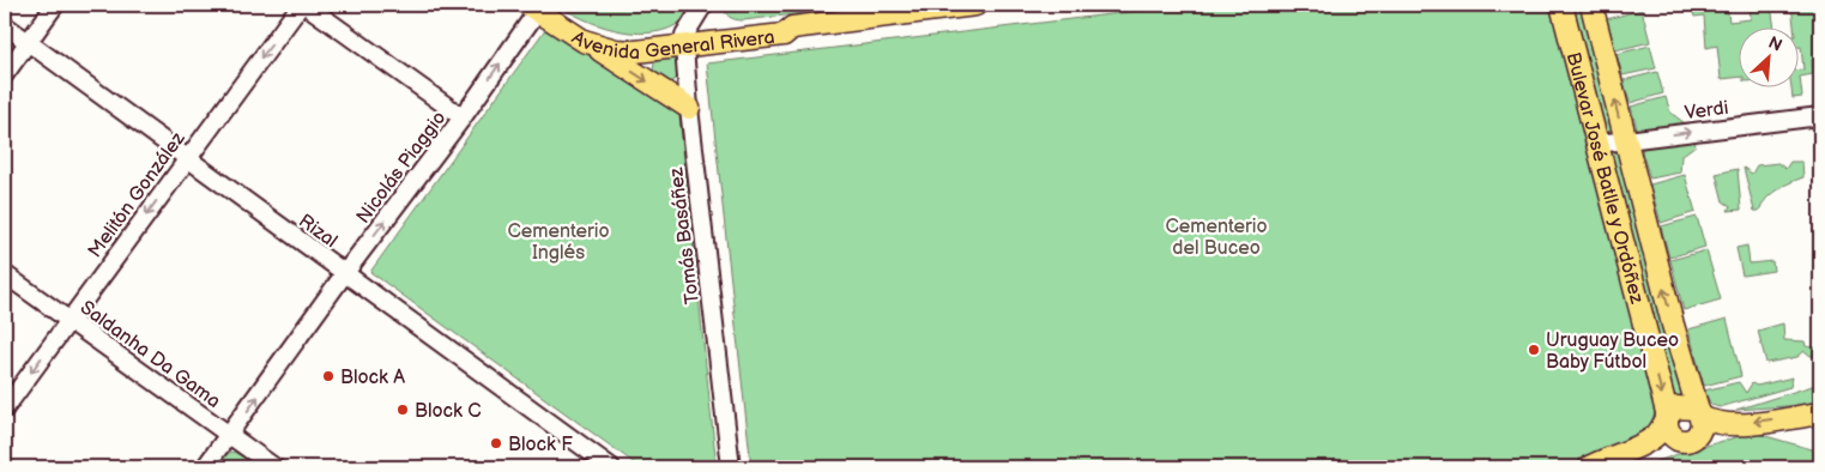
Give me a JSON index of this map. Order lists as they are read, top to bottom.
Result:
{
  "streets": {
    "main road": ["Avenida General Rivera", "Bulevar José Batlle y Ordóñez"],
    "street": [
      "Verdi",
      "Nicolás Piaggio",
      "Melitón González",
      "Rizal",
      "Tomás Basáñez",
      "Saldanha Da Gama"
    ]
  },
  "crossings": [
    ["Avenida General Rivera", "Nicolás Piaggio"],
    ["Avenida General Rivera", "Tomás Basáñez"],
    ["Verdi", "Bulevar José Batlle y Ordóñez"],
    ["Nicolás Piaggio", "Rizal"],
    ["Nicolás Piaggio", "Saldanha Da Gama"],
    ["Melitón González", "Rizal"],
    ["Melitón González", "Saldanha Da Gama"]
  ],
  "one_way": ["Verdi", "Nicolás Piaggio", "Melitón González"],
  "parks": ["Cementerio del Buceo", "Cementerio Inglés"],
  "places": [
    "Uruguay Buceo Baby Fútbol",
    "Block A",
    "Block C",
    "Block F"
  ],
  "north": "top right"
}
